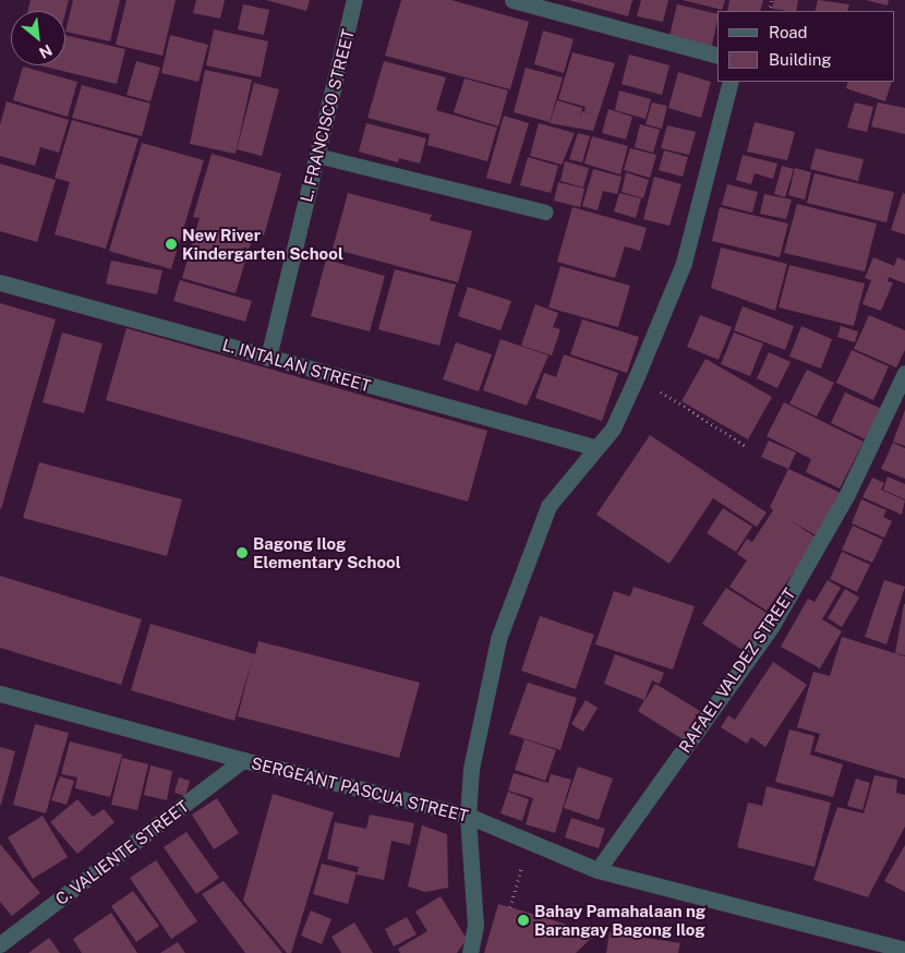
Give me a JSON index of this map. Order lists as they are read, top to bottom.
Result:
{
  "streets": {
    "street": [
      "L. FRANCISCO STREET",
      "L. INTALAN STREET",
      "RAFAEL VALDEZ STREET",
      "SERGEANT PASCUA STREET",
      "C. VALIENTE STREET"
    ]
  },
  "crossings": [
    ["L. FRANCISCO STREET", "L. INTALAN STREET"],
    ["RAFAEL VALDEZ STREET", "SERGEANT PASCUA STREET"],
    ["SERGEANT PASCUA STREET", "C. VALIENTE STREET"]
  ],
  "places": ["New River Kindergarten School", "Bagong Ilog Elementary School", "Bahay Pamahalaan ng Barangay Bagong Ilog"],
  "legend": ["Road", "Building"],
  "north": "bottom right"
}
